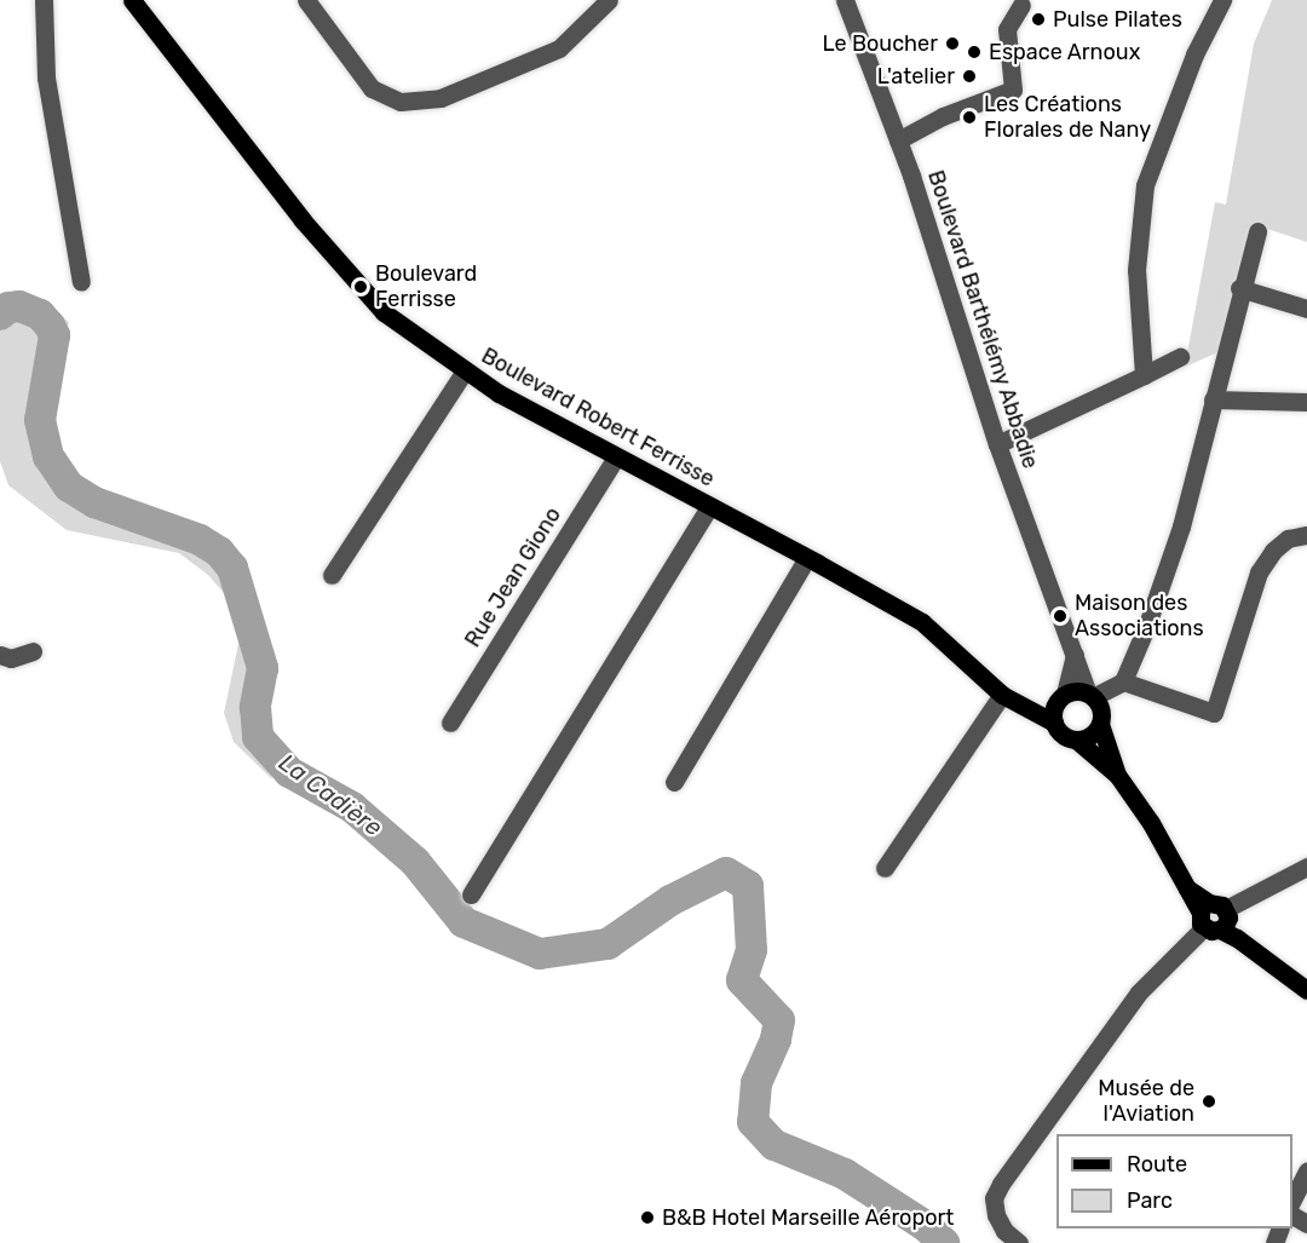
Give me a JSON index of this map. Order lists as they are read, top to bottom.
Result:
{
  "streets": {
    "main road": ["Boulevard Robert Ferrisse"],
    "street": ["Boulevard Barthélémy Abbadie", "Rue Jean Giono"]
  },
  "crossings": [
    ["Boulevard Barthélémy Abbadie", "Boulevard Robert Ferrisse"],
    ["Boulevard Robert Ferrisse", "Rue Jean Giono"]
  ],
  "water": ["La Cadière"],
  "places": [
    "Pulse Pilates",
    "Le Boucher",
    "Espace Arnoux",
    "L'atelier",
    "Les Créations Florales de Nany",
    "Boulevard Ferrisse",
    "Maison des Associations",
    "Musée de l'Aviation",
    "B&B Hotel Marseille Aéroport"
  ],
  "legend": ["Route", "Parc"]
}
